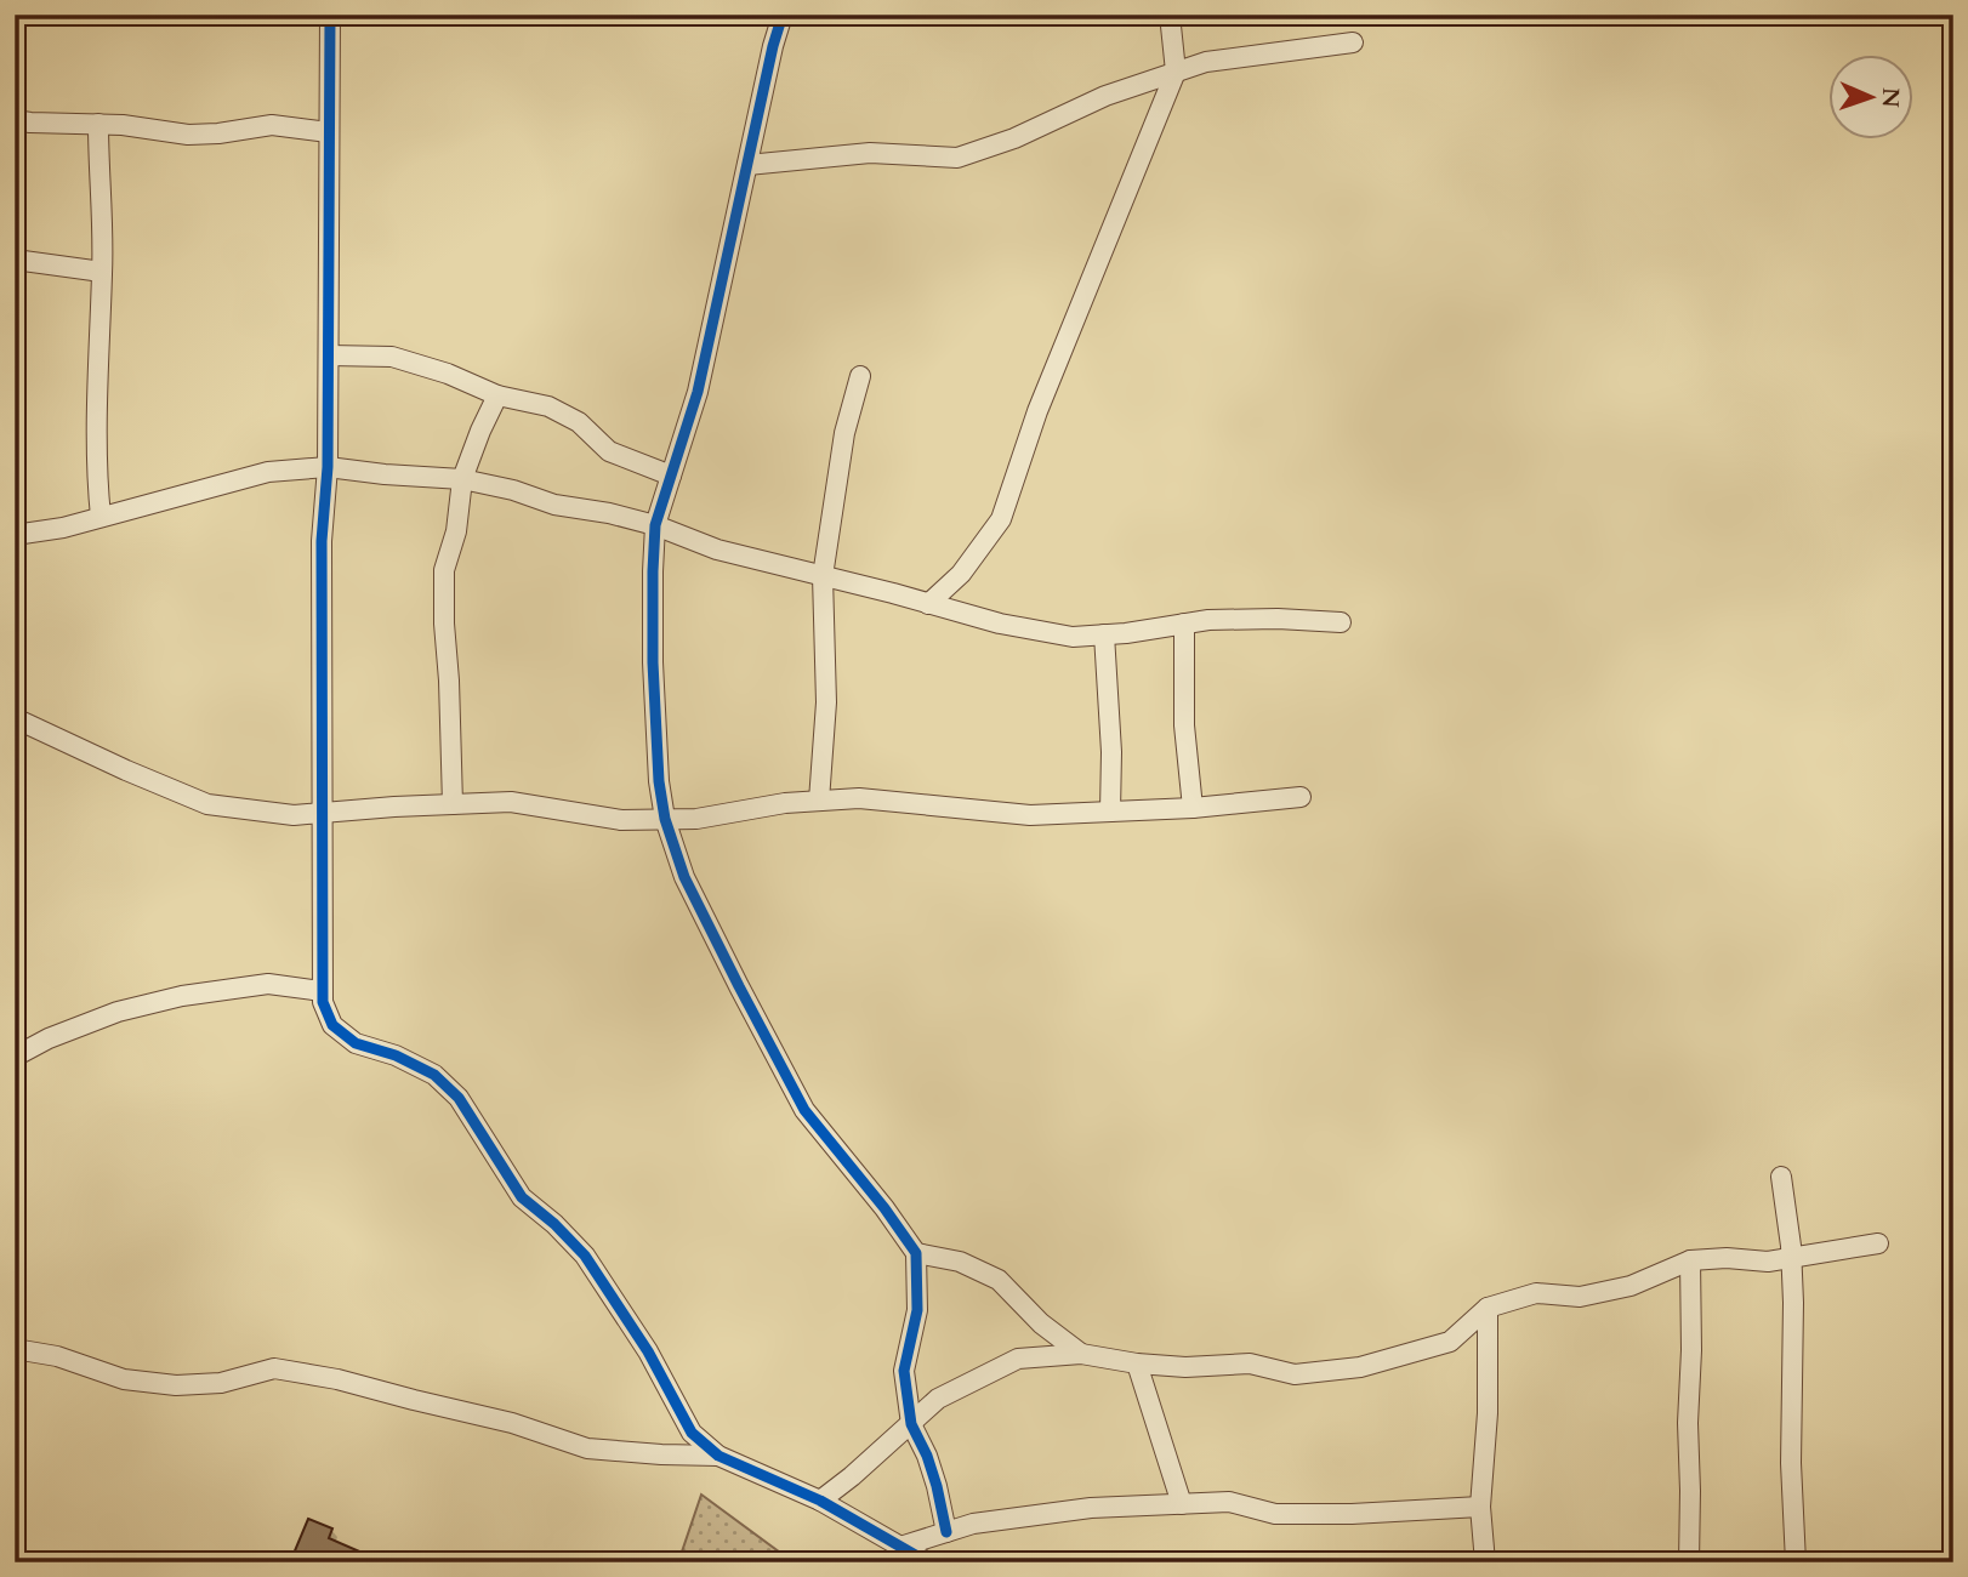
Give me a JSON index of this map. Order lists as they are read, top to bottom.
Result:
{
  "north": "right"
}
